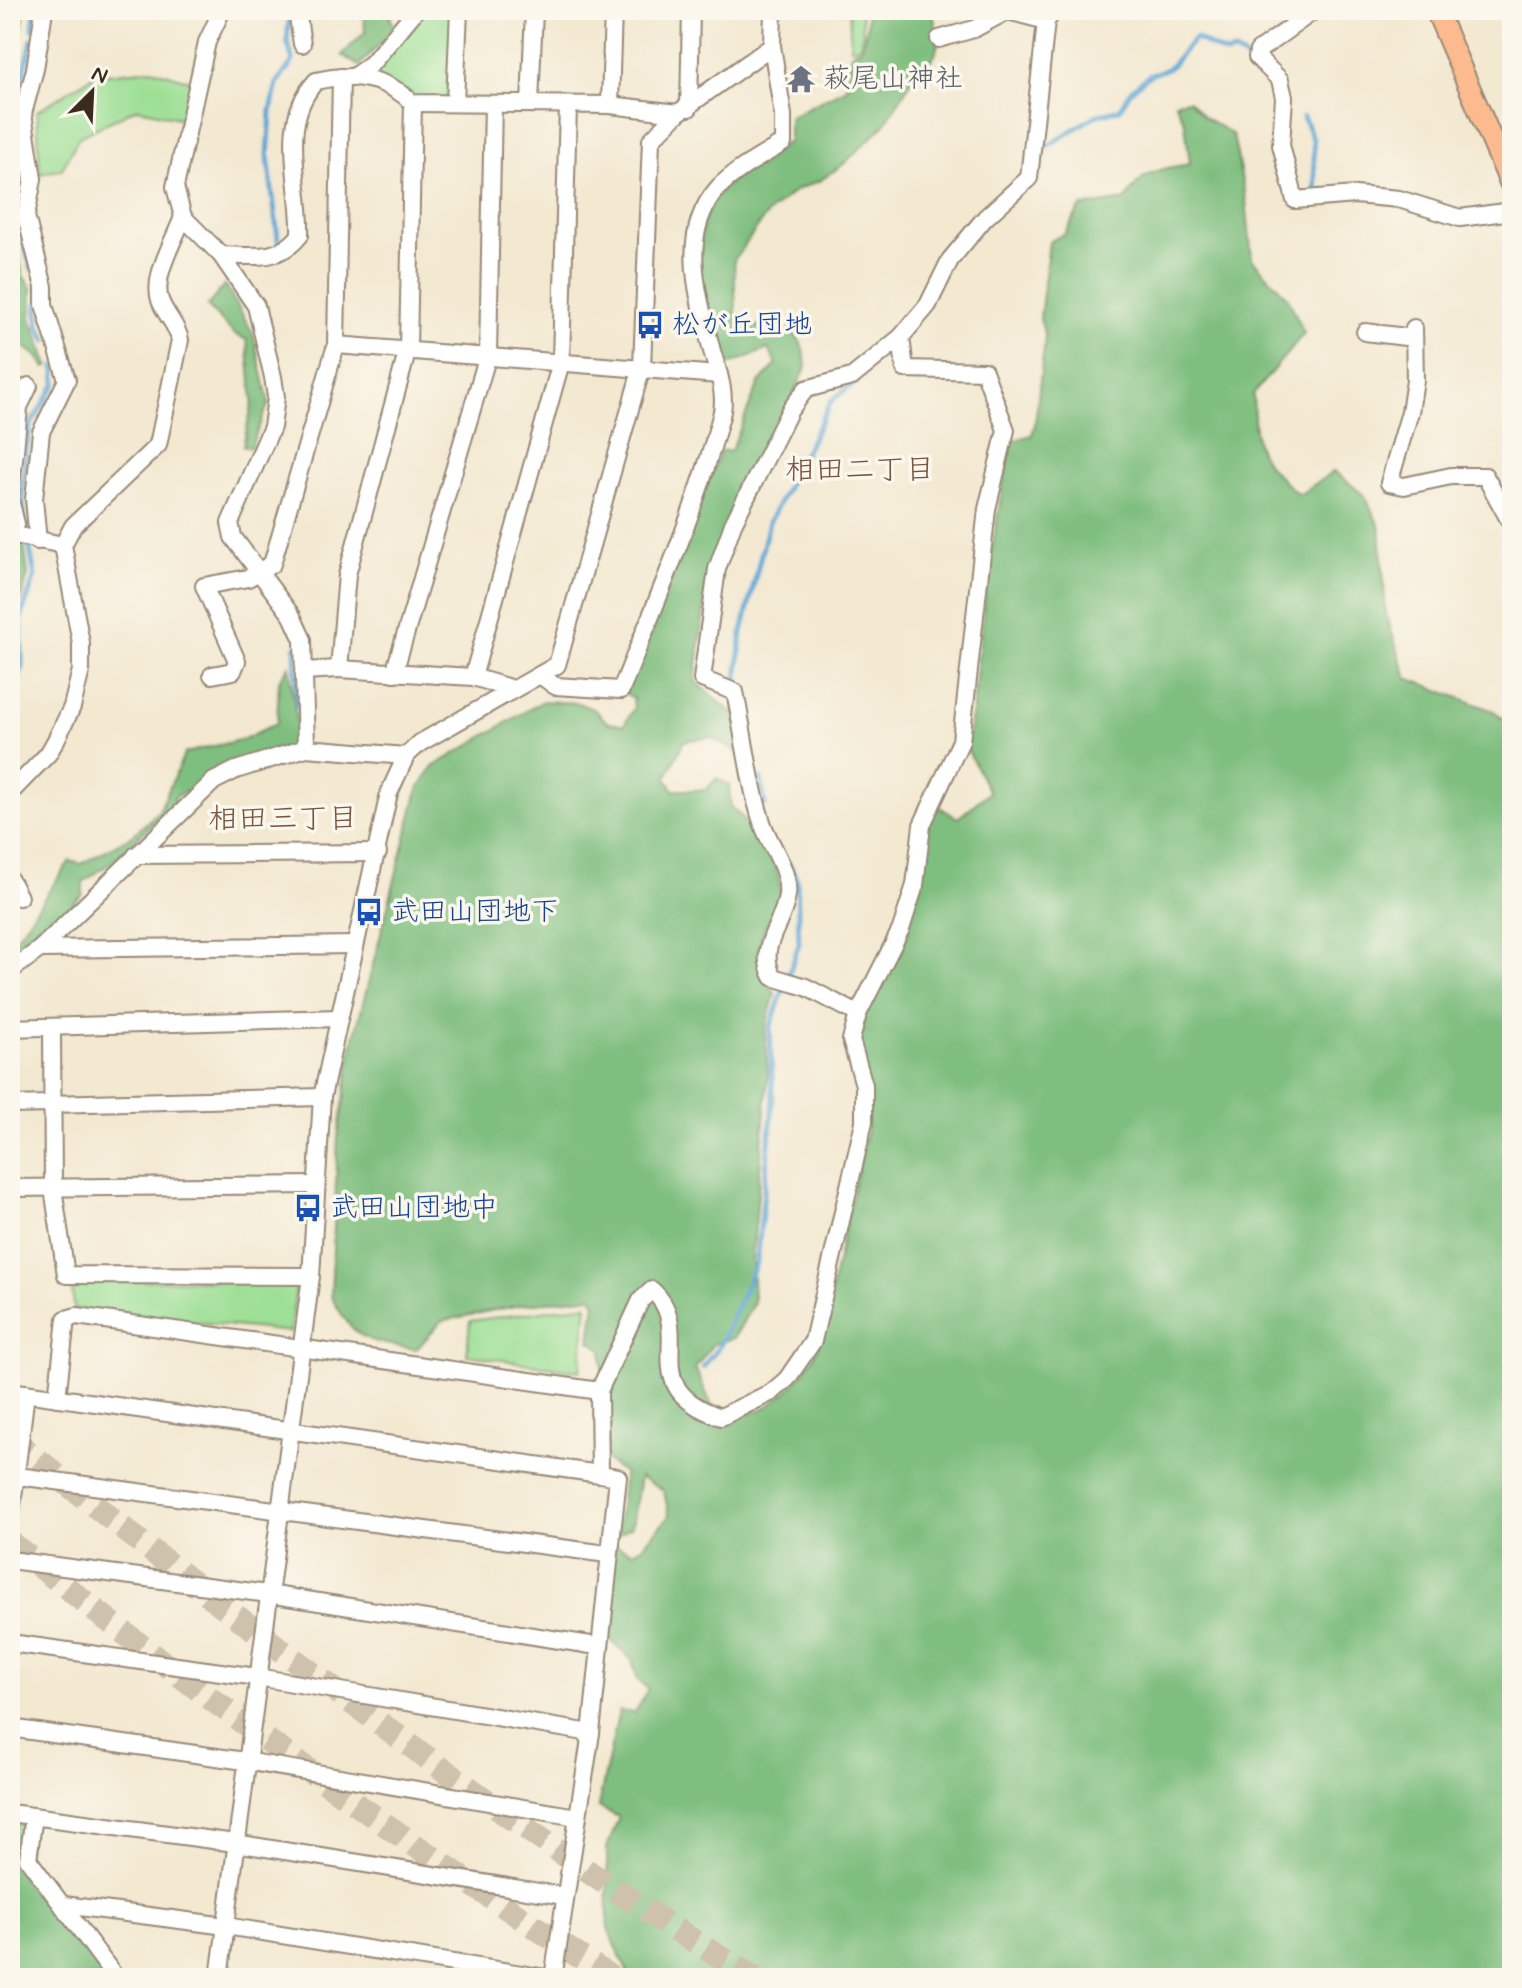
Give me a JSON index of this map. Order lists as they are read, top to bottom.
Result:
{
  "districts": ["相田二丁目", "相田三丁目"],
  "places": {
    "temple": ["萩尾山神社"],
    "bus stop": ["松が丘団地", "武田山団地下", "武田山団地中"]
  },
  "north": "top right"
}
